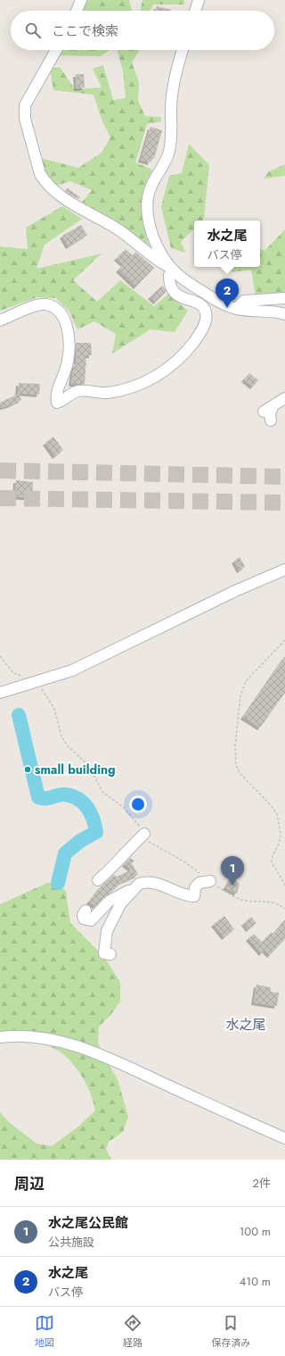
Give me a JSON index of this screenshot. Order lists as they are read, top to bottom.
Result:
{
  "districts": ["水之尾"],
  "places": ["small building"],
  "page": {
    "search": "ここで検索",
    "popup": ["水之尾", "バス停"],
    "pins": ["2", "1"],
    "heading": ["周辺", "2件"],
    "list": [
      {
        "mark": "1",
        "name": "水之尾公民館",
        "note": "公共施設",
        "value": "100 m"
      },
      {
        "mark": "2",
        "name": "水之尾",
        "note": "バス停",
        "value": "410 m"
      }
    ],
    "nav": ["地図", "経路", "保存済み"]
  }
}
